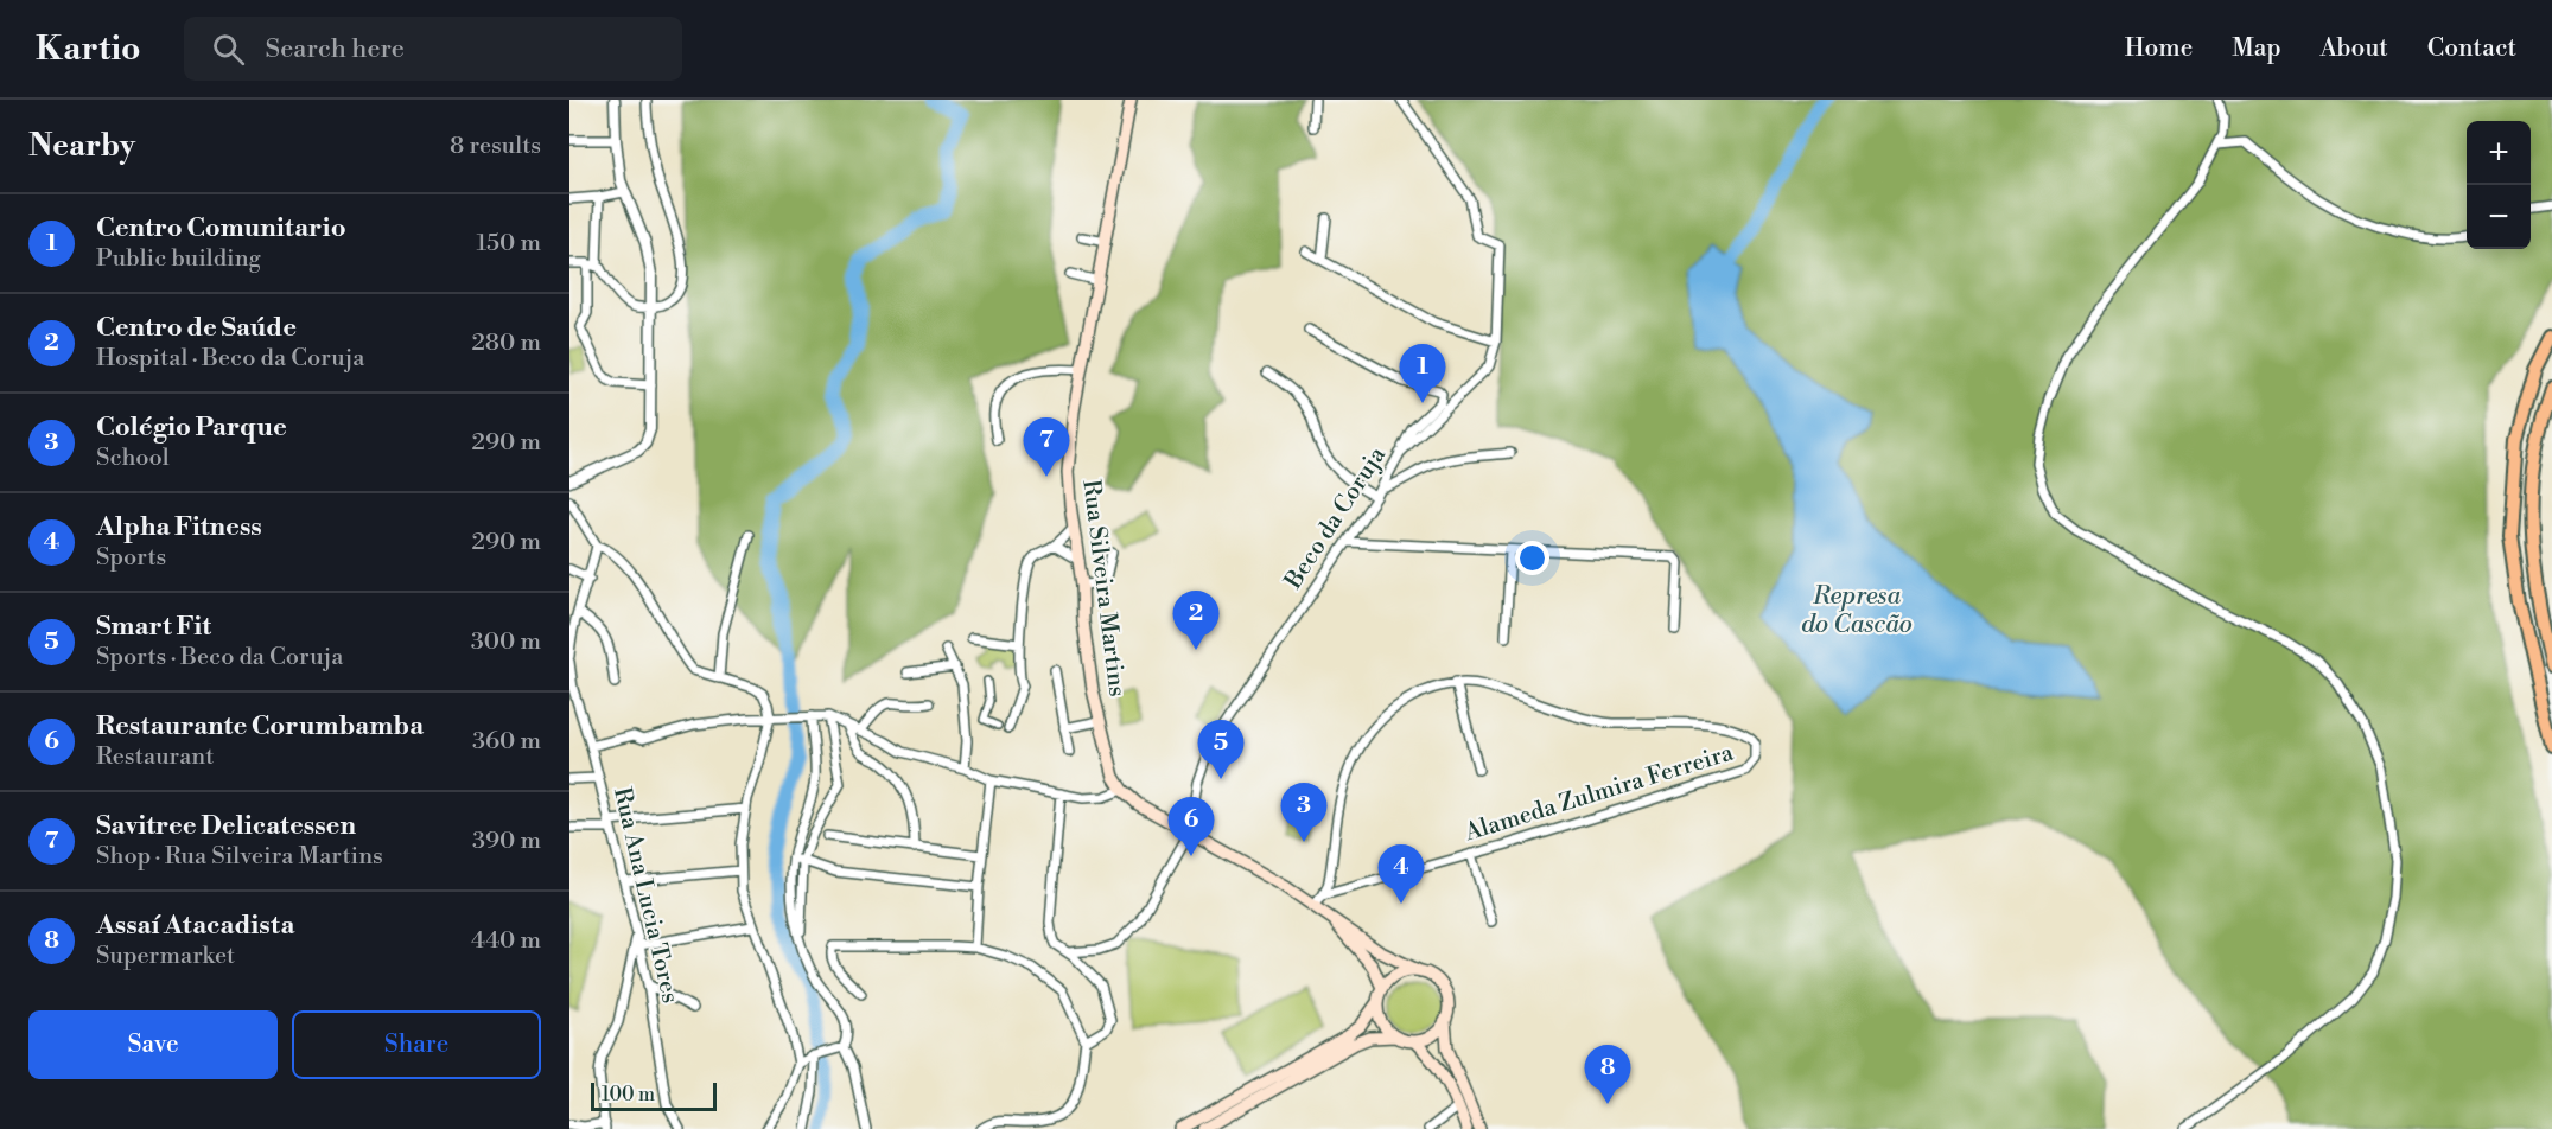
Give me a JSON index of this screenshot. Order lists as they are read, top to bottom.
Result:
{
  "streets": {
    "main road": ["Rua Silveira Martins"],
    "street": ["Beco da Coruja", "Alameda Zulmira Ferreira", "Rua Ana Lucia Tores"]
  },
  "crossings": [
    ["Beco da Coruja", "Rua Silveira Martins"],
    ["Rua Silveira Martins", "Alameda Zulmira Ferreira"]
  ],
  "water": ["Represa do Cascão"],
  "scale_bar": "100 m",
  "page": {
    "header": "Kartio",
    "search": "Search here",
    "nav": [
      "Home",
      "Map",
      "About",
      "Contact"
    ],
    "heading": ["Nearby", "8 results"],
    "map_buttons": ["+", "−"],
    "list": [
      {
        "mark": "1",
        "name": "Centro Comunitario",
        "note": "Public building",
        "value": "150 m"
      },
      {
        "mark": "2",
        "name": "Centro de Saúde",
        "note": "Hospital · Beco da Coruja",
        "value": "280 m"
      },
      {
        "mark": "3",
        "name": "Colégio Parque",
        "note": "School",
        "value": "290 m"
      },
      {
        "mark": "4",
        "name": "Alpha Fitness",
        "note": "Sports",
        "value": "290 m"
      },
      {
        "mark": "5",
        "name": "Smart Fit",
        "note": "Sports · Beco da Coruja",
        "value": "300 m"
      },
      {
        "mark": "6",
        "name": "Restaurante Corumbamba",
        "note": "Restaurant",
        "value": "360 m"
      },
      {
        "mark": "7",
        "name": "Savitree Delicatessen",
        "note": "Shop · Rua Silveira Martins",
        "value": "390 m"
      },
      {
        "mark": "8",
        "name": "Assaí Atacadista",
        "note": "Supermarket",
        "value": "440 m"
      }
    ],
    "pins": [
      "1",
      "7",
      "2",
      "5",
      "3",
      "6",
      "4",
      "8"
    ],
    "buttons": ["Save", "Share"],
    "scale": "100 m"
  }
}
